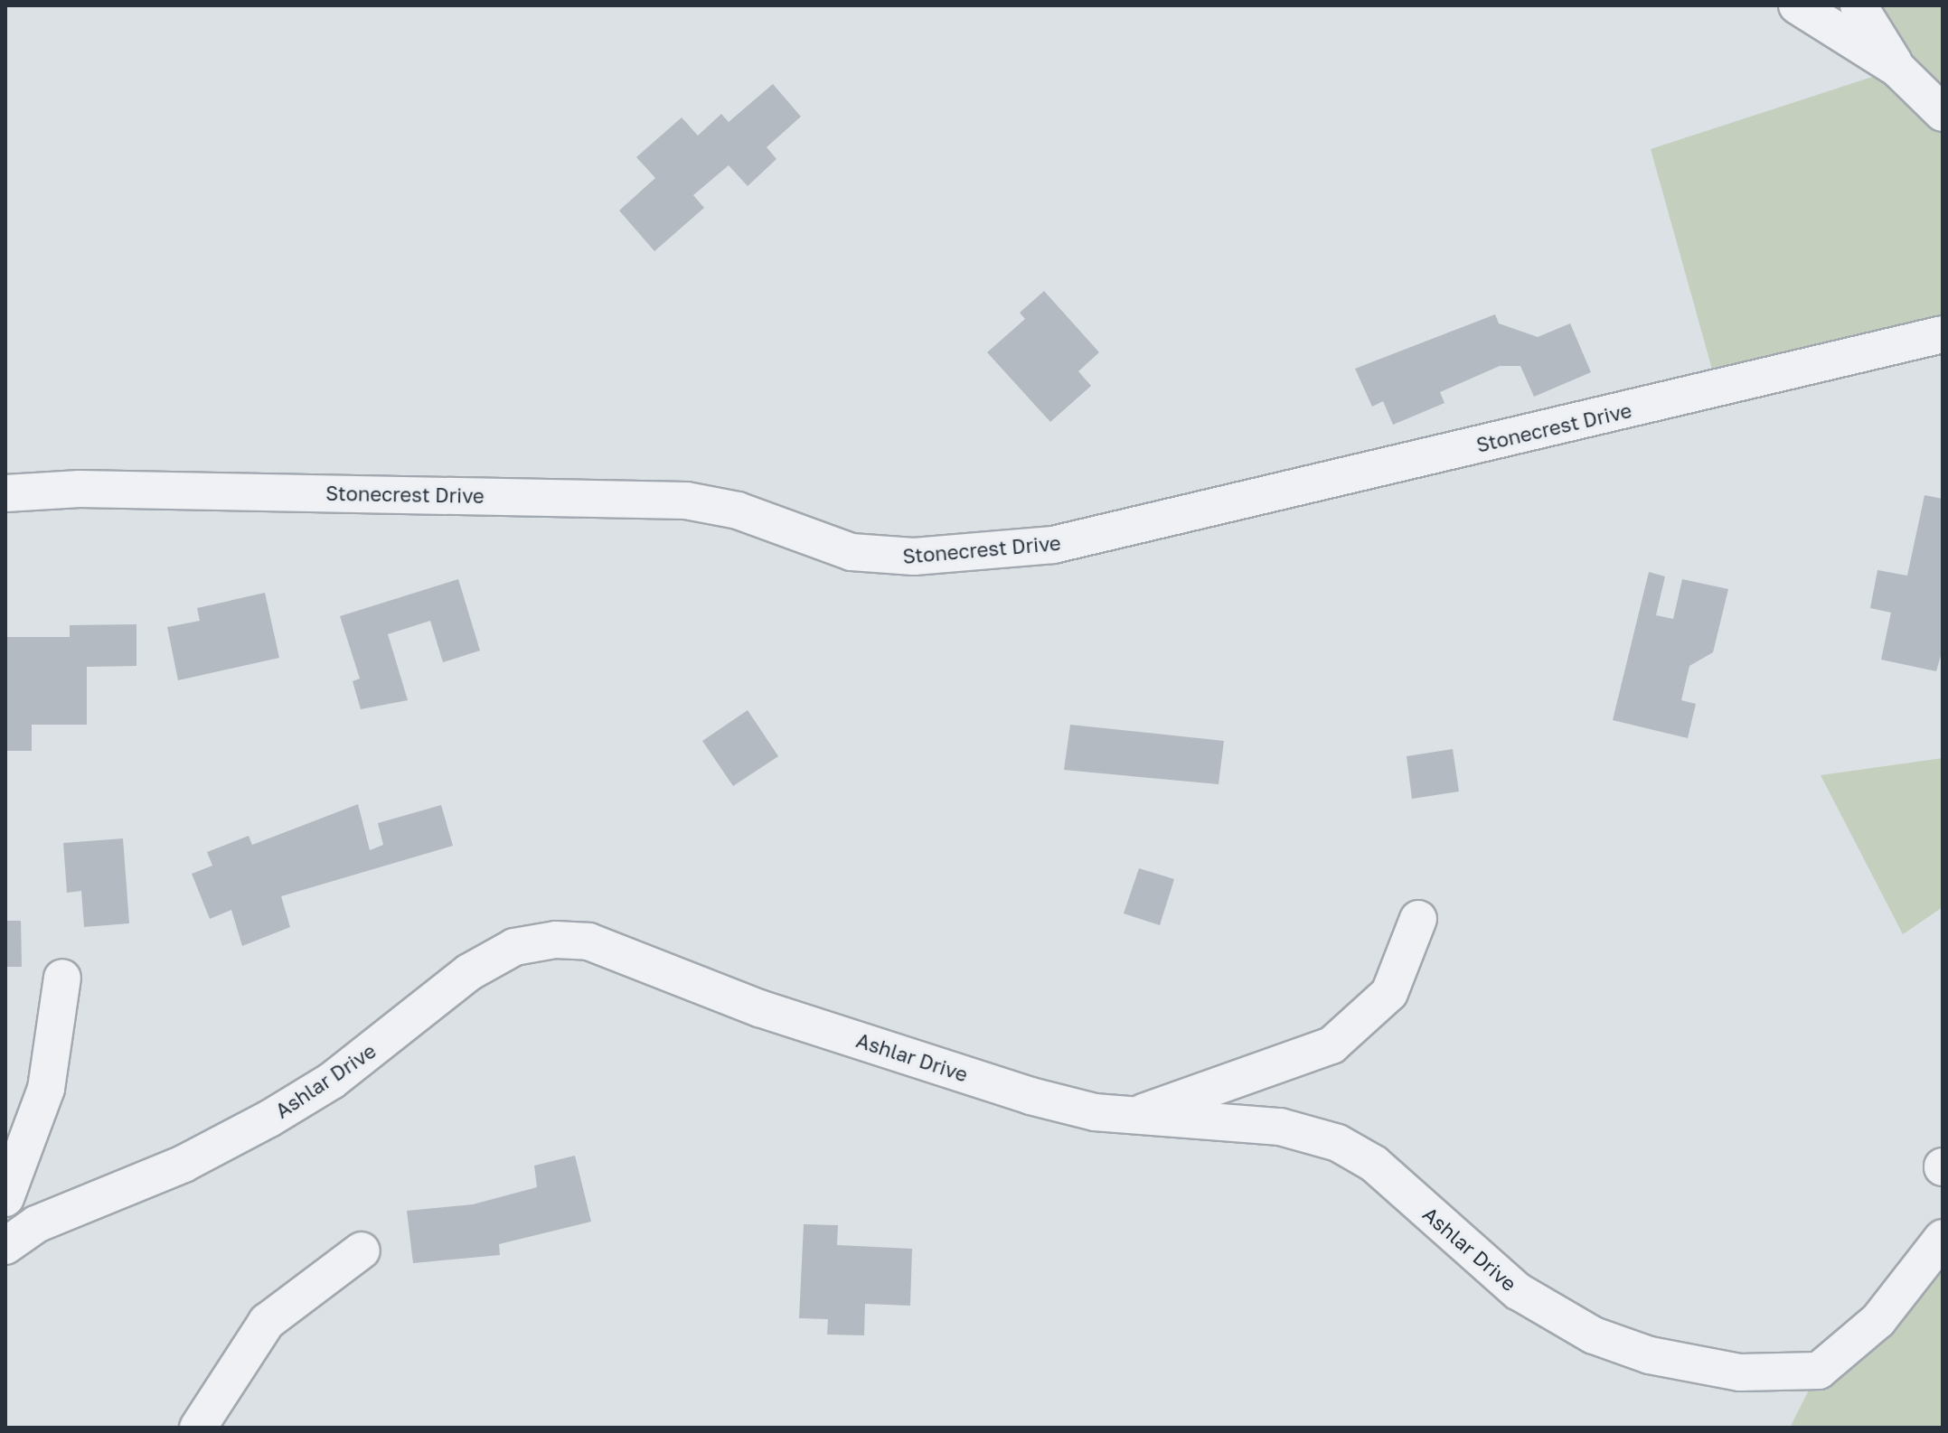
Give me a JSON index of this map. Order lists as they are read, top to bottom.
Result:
{
  "streets": {
    "street": ["Stonecrest Drive", "Ashlar Drive"]
  }
}
